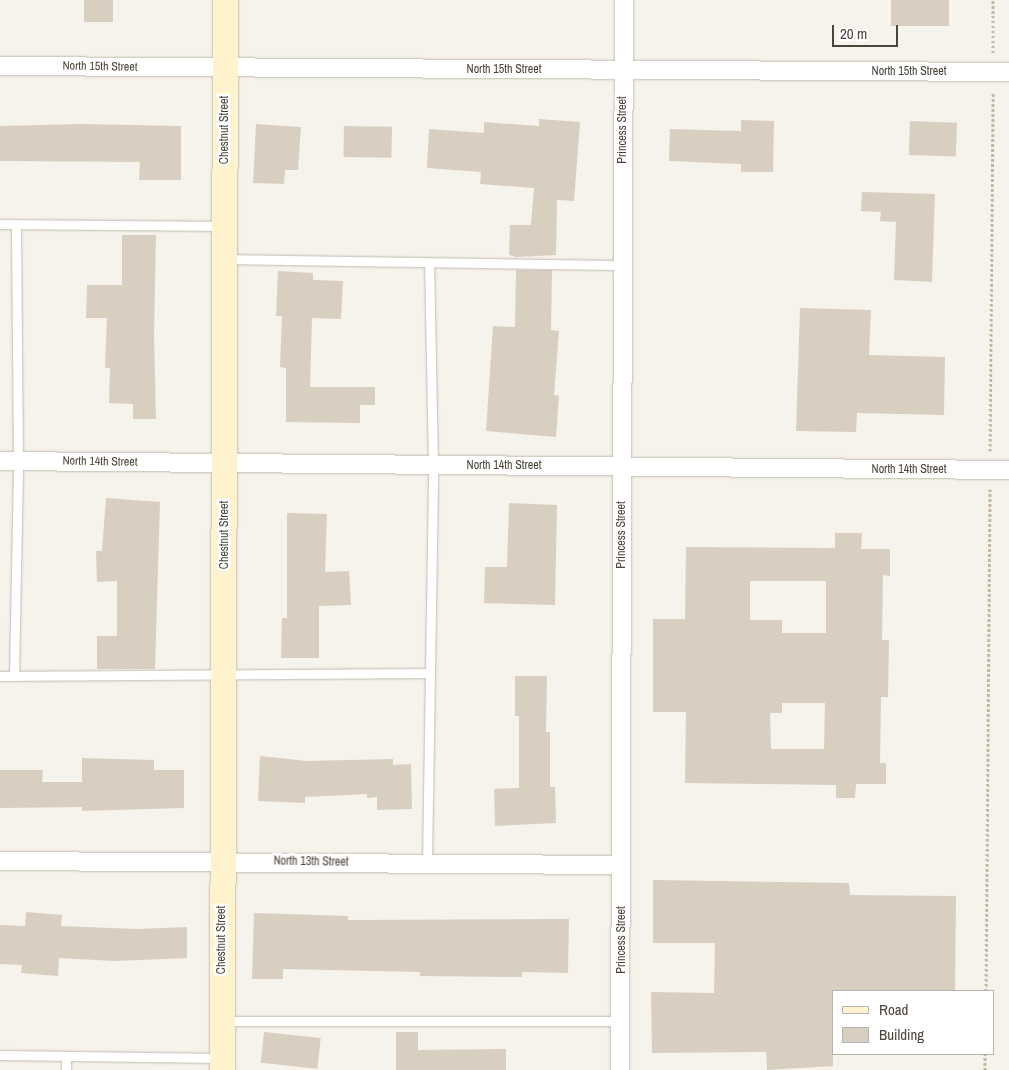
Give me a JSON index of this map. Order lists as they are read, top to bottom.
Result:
{
  "streets": {
    "street": [
      "North 15th Street",
      "Chestnut Street",
      "Princess Street",
      "North 14th Street",
      "North 13th Street"
    ]
  },
  "crossings": [
    ["North 15th Street", "Chestnut Street"],
    ["North 15th Street", "Princess Street"],
    ["Chestnut Street", "North 14th Street"],
    ["Chestnut Street", "North 13th Street"],
    ["Princess Street", "North 14th Street"],
    ["Princess Street", "North 13th Street"]
  ],
  "legend": ["Road", "Building"],
  "scale_bar": "20 m"
}
